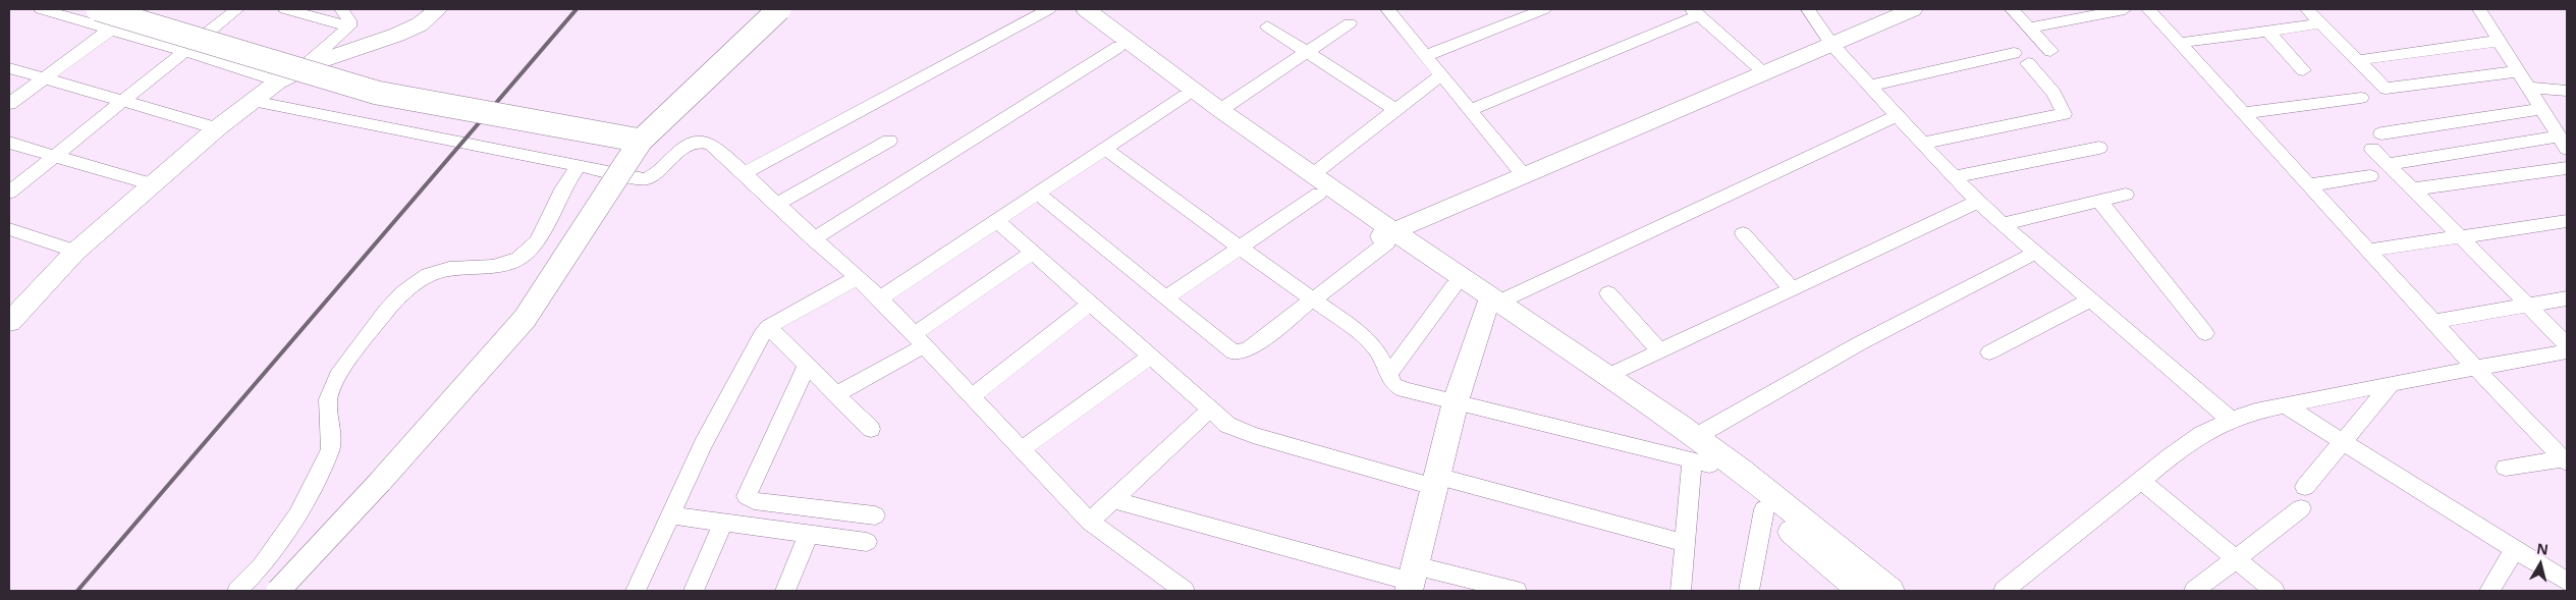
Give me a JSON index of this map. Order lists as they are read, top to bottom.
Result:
{
  "north": "top"
}
